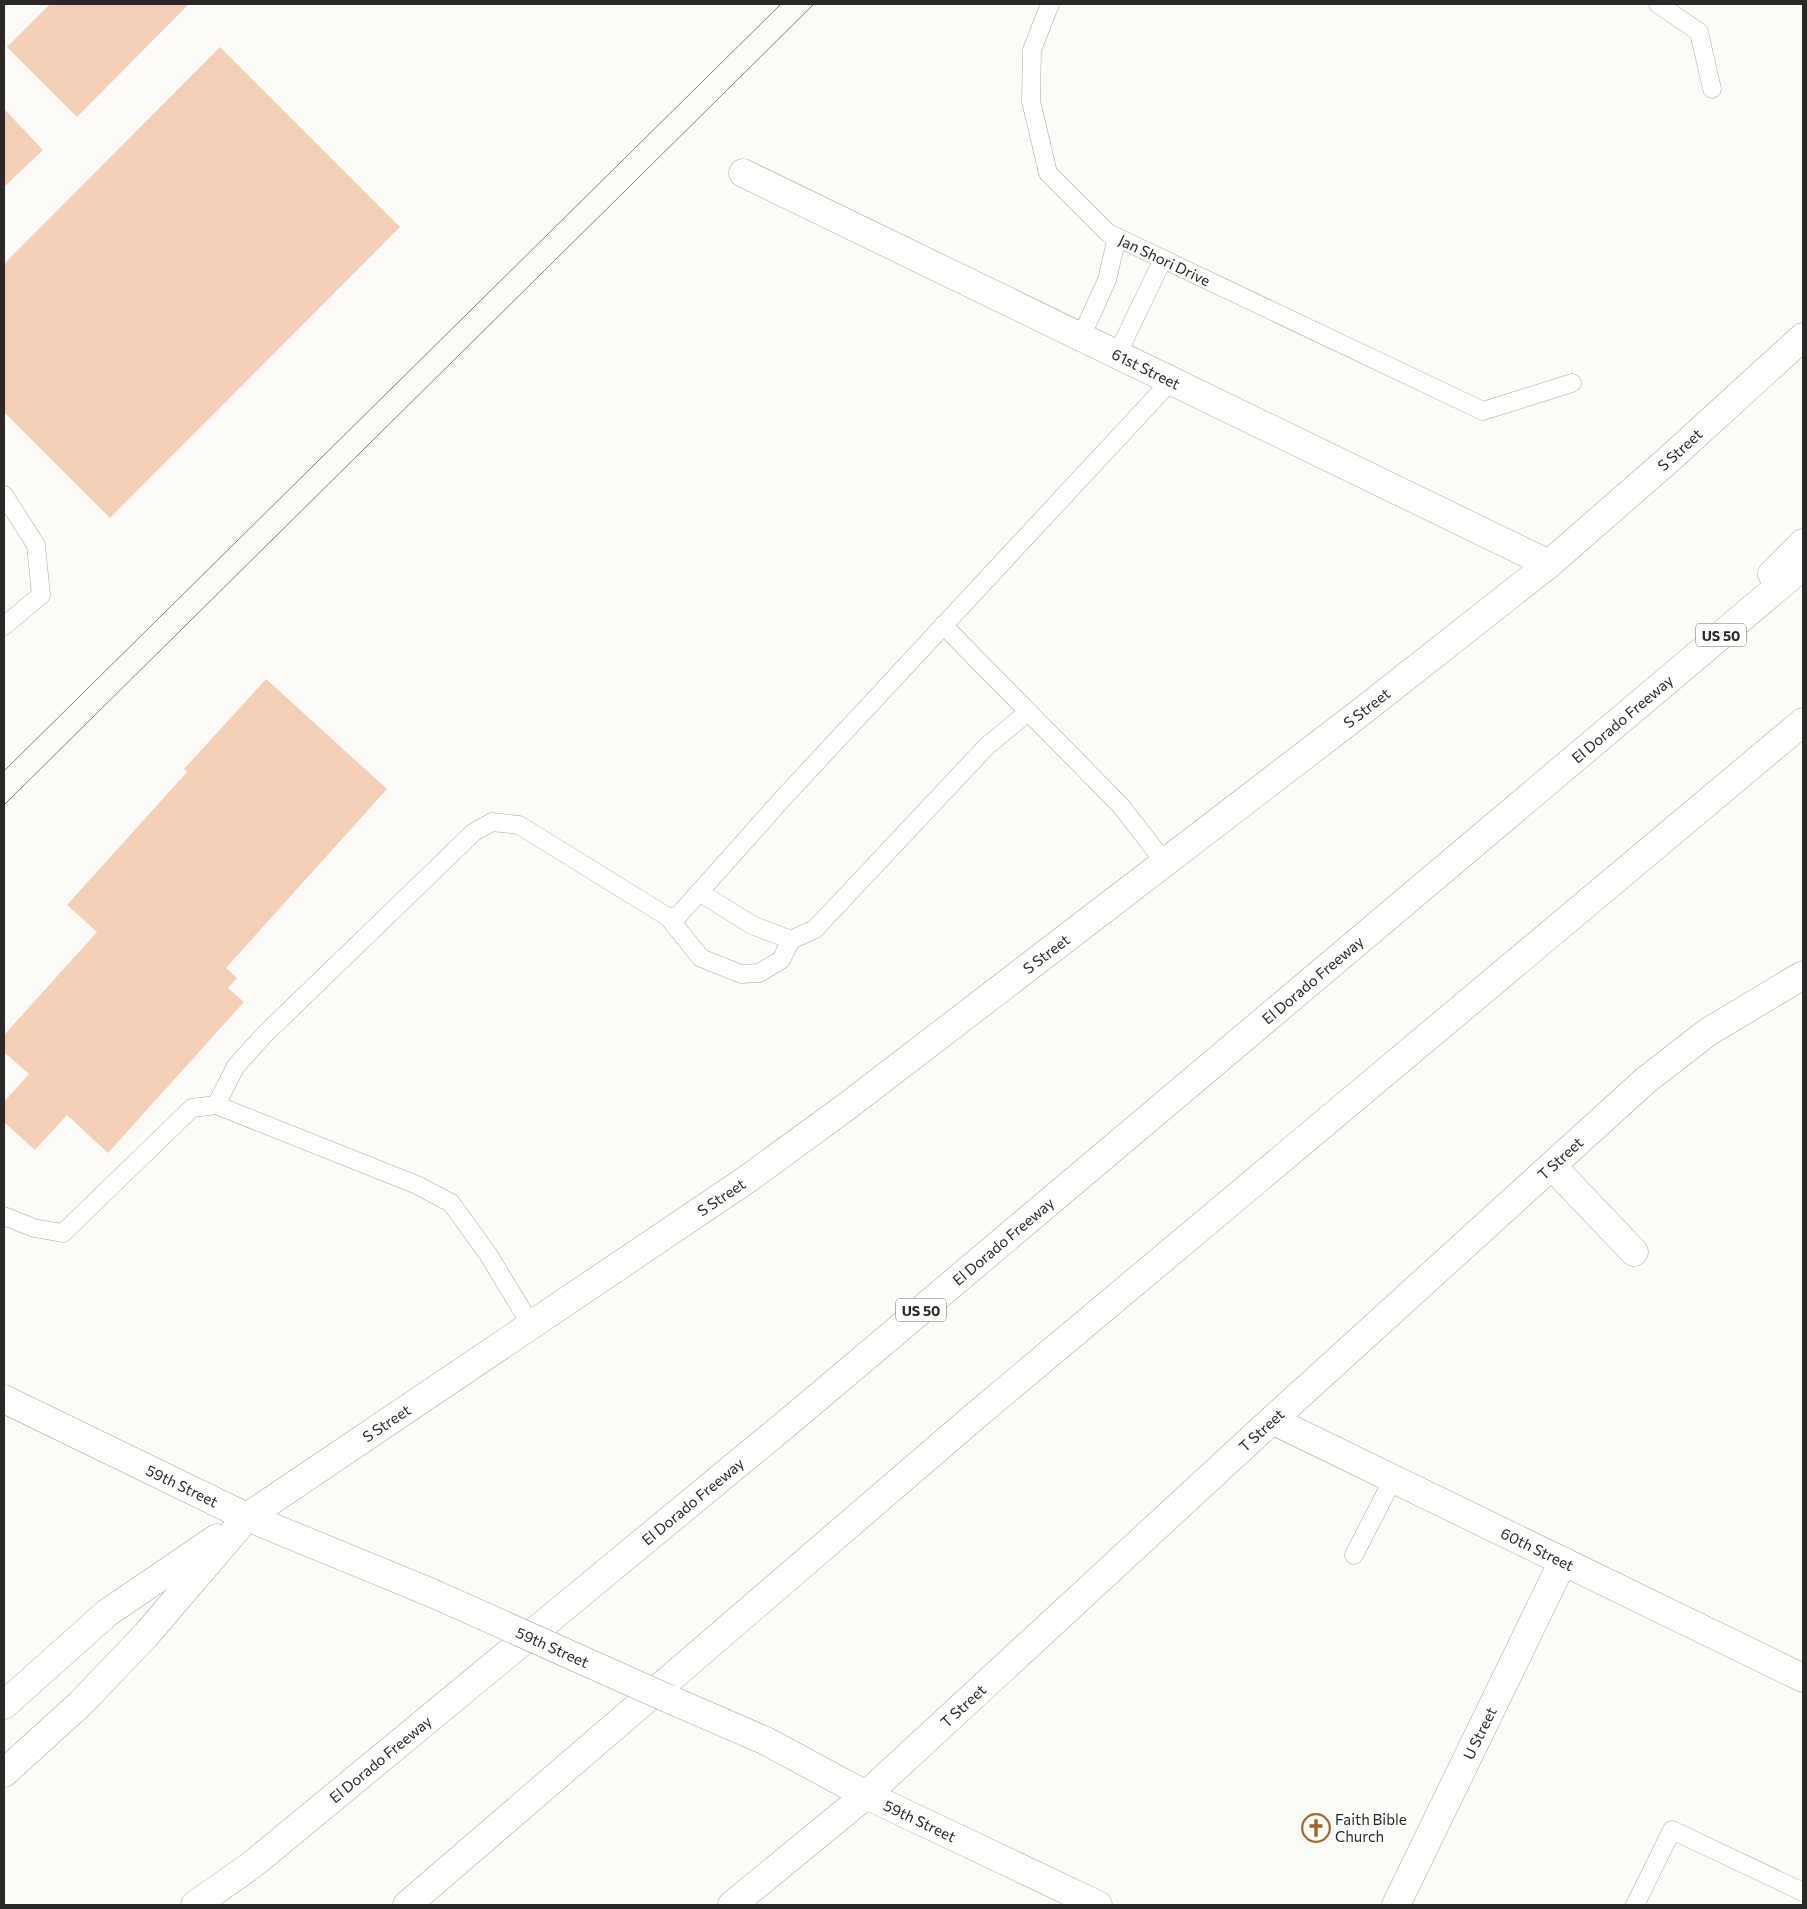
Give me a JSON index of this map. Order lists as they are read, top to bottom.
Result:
{
  "streets": {
    "main road": [
      "61st Street",
      "S Street",
      "US 50",
      "El Dorado Freeway",
      "T Street",
      "59th Street",
      "60th Street",
      "U Street"
    ],
    "lane": ["Jan Shori Drive"]
  },
  "crossings": [
    ["61st Street", "S Street"],
    ["S Street", "59th Street"],
    ["T Street", "59th Street"],
    ["T Street", "60th Street"],
    ["60th Street", "U Street"]
  ],
  "places": {
    "church": ["Faith Bible Church"]
  }
}
